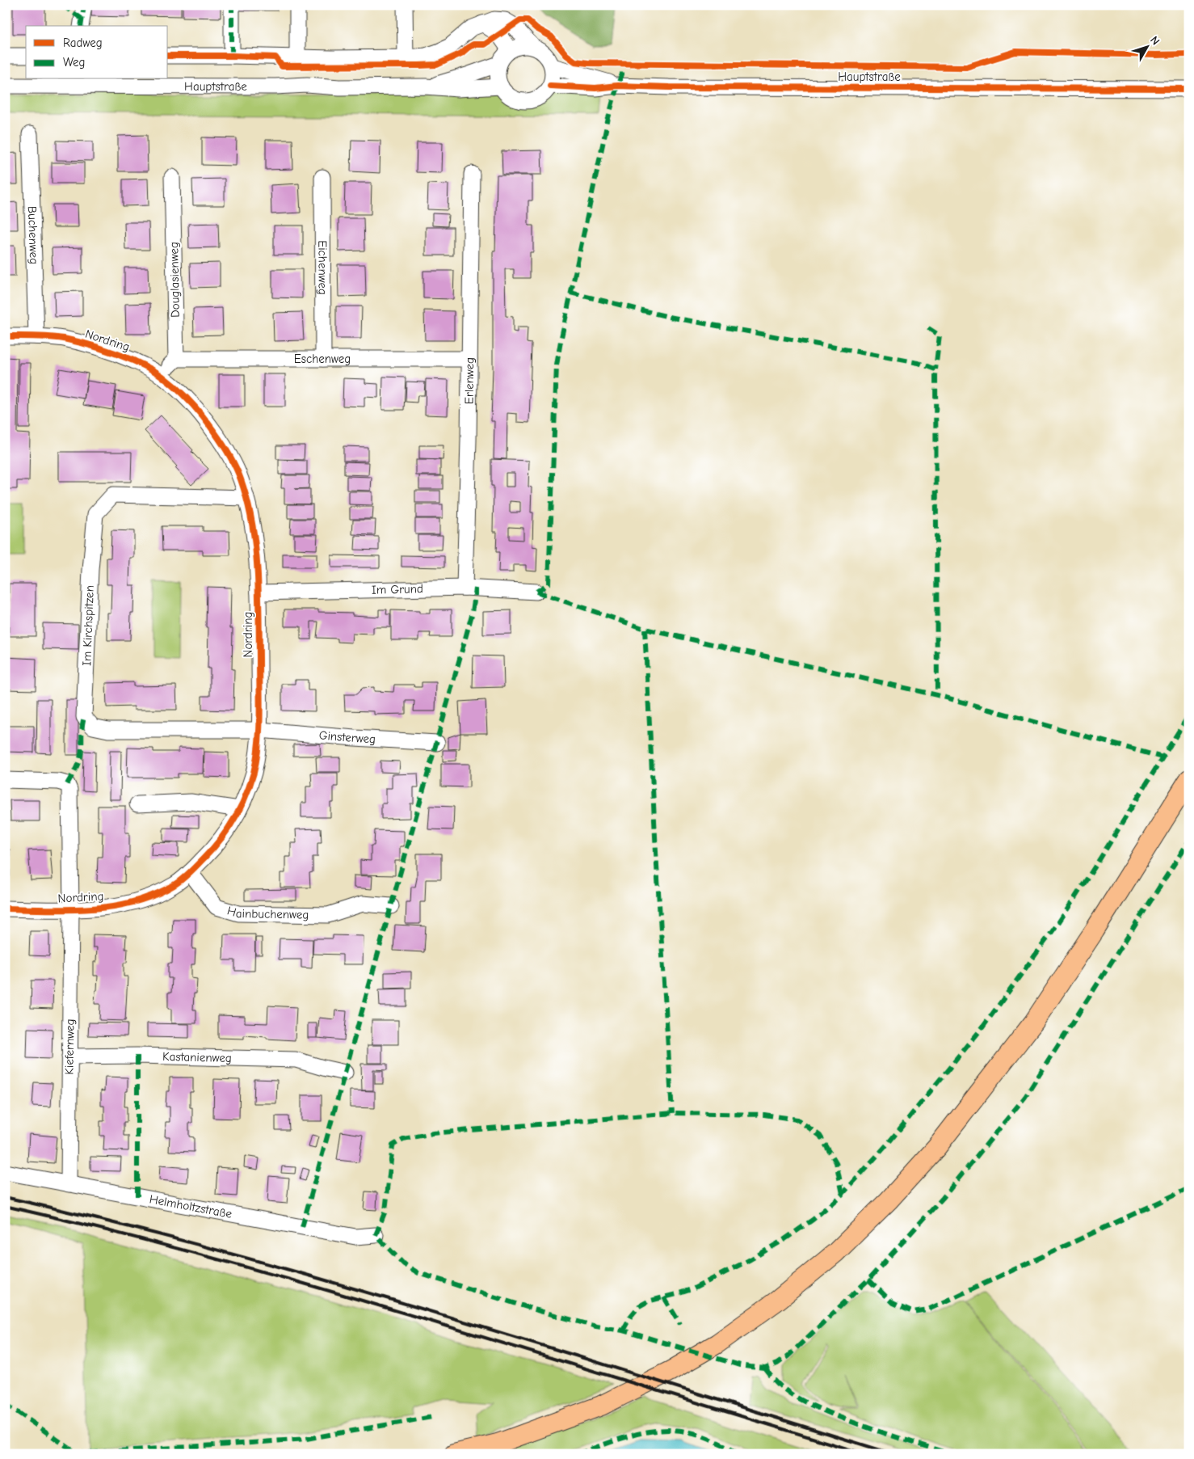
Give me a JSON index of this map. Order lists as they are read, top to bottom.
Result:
{
  "streets": {
    "street": [
      "Hauptstraße",
      "Buchenweg",
      "Eichenweg",
      "Douglasienweg",
      "Nordring",
      "Eschenweg",
      "Erlenweg",
      "Im Grund",
      "Im Kirchspitzen",
      "Ginsterweg",
      "Hainbuchenweg",
      "Kiefernweg",
      "Kastanienweg",
      "Helmholtzstraße"
    ]
  },
  "crossings": [
    ["Buchenweg", "Nordring"],
    ["Eichenweg", "Eschenweg"],
    ["Douglasienweg", "Eschenweg"],
    ["Nordring", "Im Grund"],
    ["Nordring", "Im Kirchspitzen"],
    ["Nordring", "Ginsterweg"],
    ["Nordring", "Hainbuchenweg"],
    ["Nordring", "Kiefernweg"],
    ["Eschenweg", "Erlenweg"],
    ["Erlenweg", "Im Grund"],
    ["Im Kirchspitzen", "Ginsterweg"],
    ["Kiefernweg", "Kastanienweg"],
    ["Kiefernweg", "Helmholtzstraße"]
  ],
  "legend": ["Radweg", "Weg"],
  "north": "top right"
}
